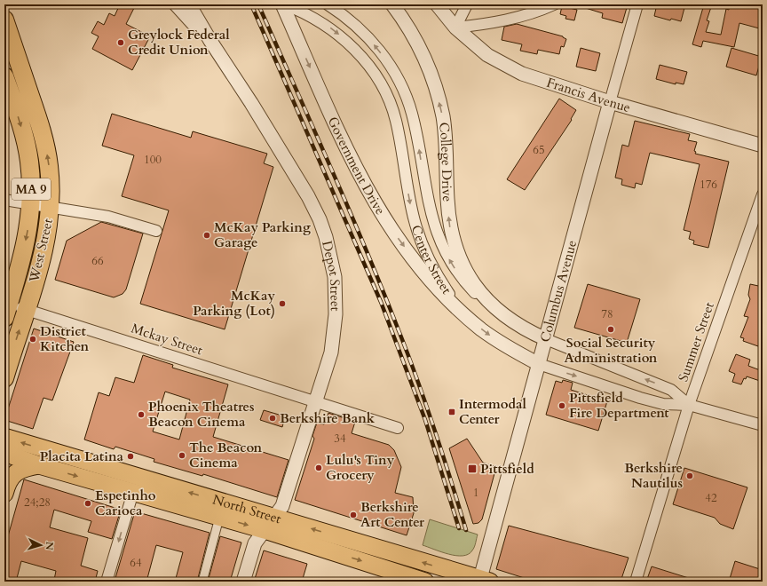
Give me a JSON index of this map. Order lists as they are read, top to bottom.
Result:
{
  "streets": {
    "highway": ["MA 9", "West Street"],
    "main road": ["North Street"],
    "street": [
      "Francis Avenue",
      "College Drive",
      "Government Drive",
      "Center Street",
      "Depot Street",
      "Columbus Avenue",
      "Mckay Street",
      "Summer Street"
    ]
  },
  "crossings": [
    ["Francis Avenue", "Columbus Avenue"],
    ["College Drive", "Center Street"],
    ["Government Drive", "Center Street"],
    ["West Street", "Mckay Street"],
    ["Center Street", "Columbus Avenue"],
    ["Center Street", "Summer Street"],
    ["Depot Street", "Mckay Street"],
    ["Depot Street", "North Street"],
    ["Columbus Avenue", "North Street"]
  ],
  "one_way": ["College Drive", "Government Drive"],
  "places": {
    "other": [
      "Greylock Federal Credit Union",
      "McKay Parking Garage",
      "McKay Parking (Lot)",
      "Social Security Administration",
      "District Kitchen",
      "Pittsfield Fire Department",
      "Phoenix Theatres Beacon Cinema",
      "Berkshire Bank",
      "The Beacon Cinema",
      "Placita Latina",
      "Lulu's Tiny Grocery",
      "Berkshire Nautilus",
      "Espetinho Carioca",
      "Berkshire Art Center"
    ],
    "transit": ["Intermodal Center", "Pittsfield"]
  },
  "house_numbers": [
    "65",
    "100",
    "176",
    "66",
    "78",
    "34",
    "1",
    "42",
    "24;28",
    "64"
  ],
  "north": "right"
}
